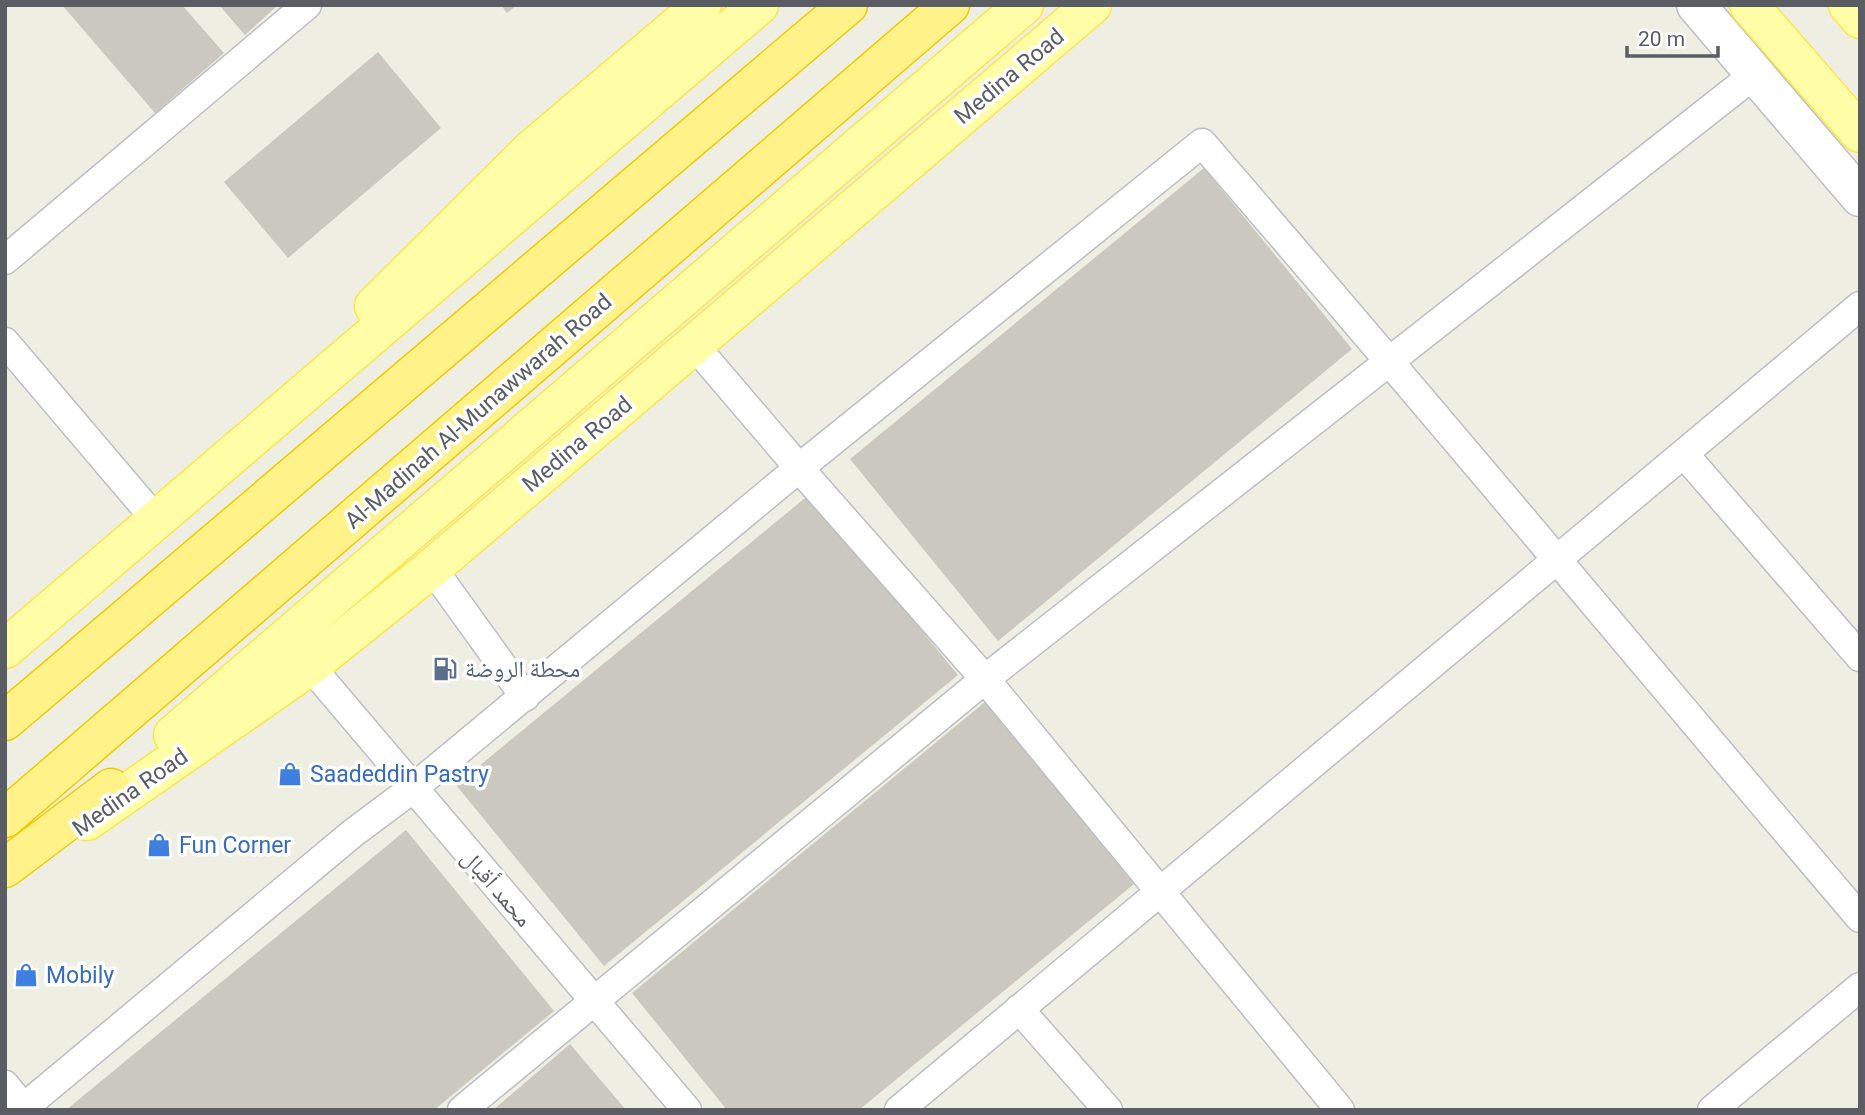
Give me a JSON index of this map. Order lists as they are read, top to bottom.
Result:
{
  "streets": {
    "highway": ["Al-Madinah Al-Munawwarah Road"],
    "main road": ["Medina Road"],
    "street": ["محمد أقبال"]
  },
  "crossings": [
    ["Medina Road", "محمد أقبال"]
  ],
  "places": {
    "fuel station": ["محطة الروضة"],
    "shop": ["Saadeddin Pastry", "Fun Corner", "Mobily"]
  },
  "scale_bar": "20 m"
}
